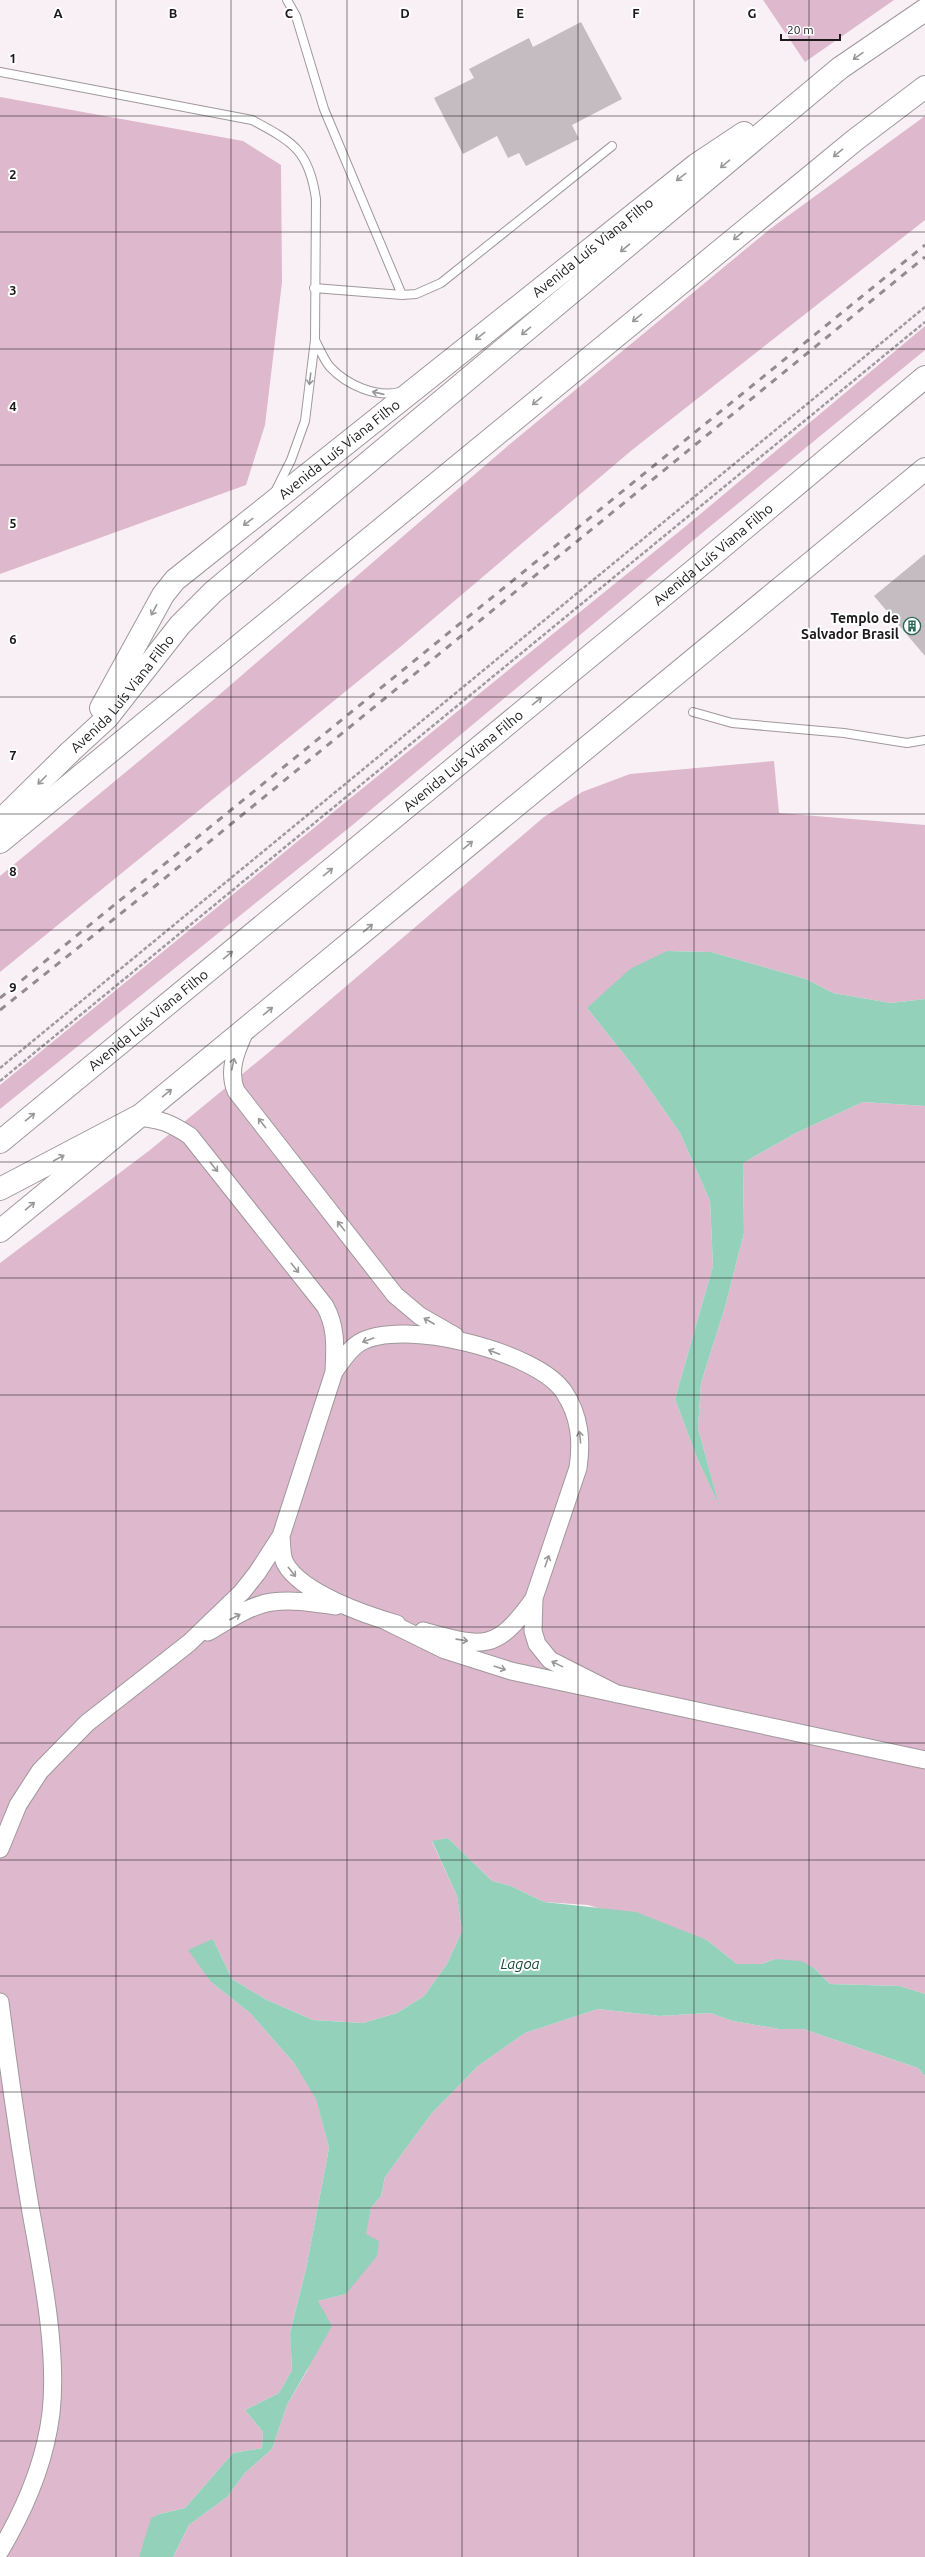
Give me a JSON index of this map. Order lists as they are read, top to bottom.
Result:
{
  "streets": {
    "main road": ["Avenida Luís Viana Filho"]
  },
  "water": ["Lagoa"],
  "places": {
    "building": ["Templo de Salvador Brasil"]
  },
  "scale_bar": "20 m",
  "grid": {
    "columns": [
      "A",
      "B",
      "C",
      "D",
      "E",
      "F",
      "G"
    ],
    "rows": [
      "1",
      "2",
      "3",
      "4",
      "5",
      "6",
      "7",
      "8",
      "9"
    ]
  }
}
